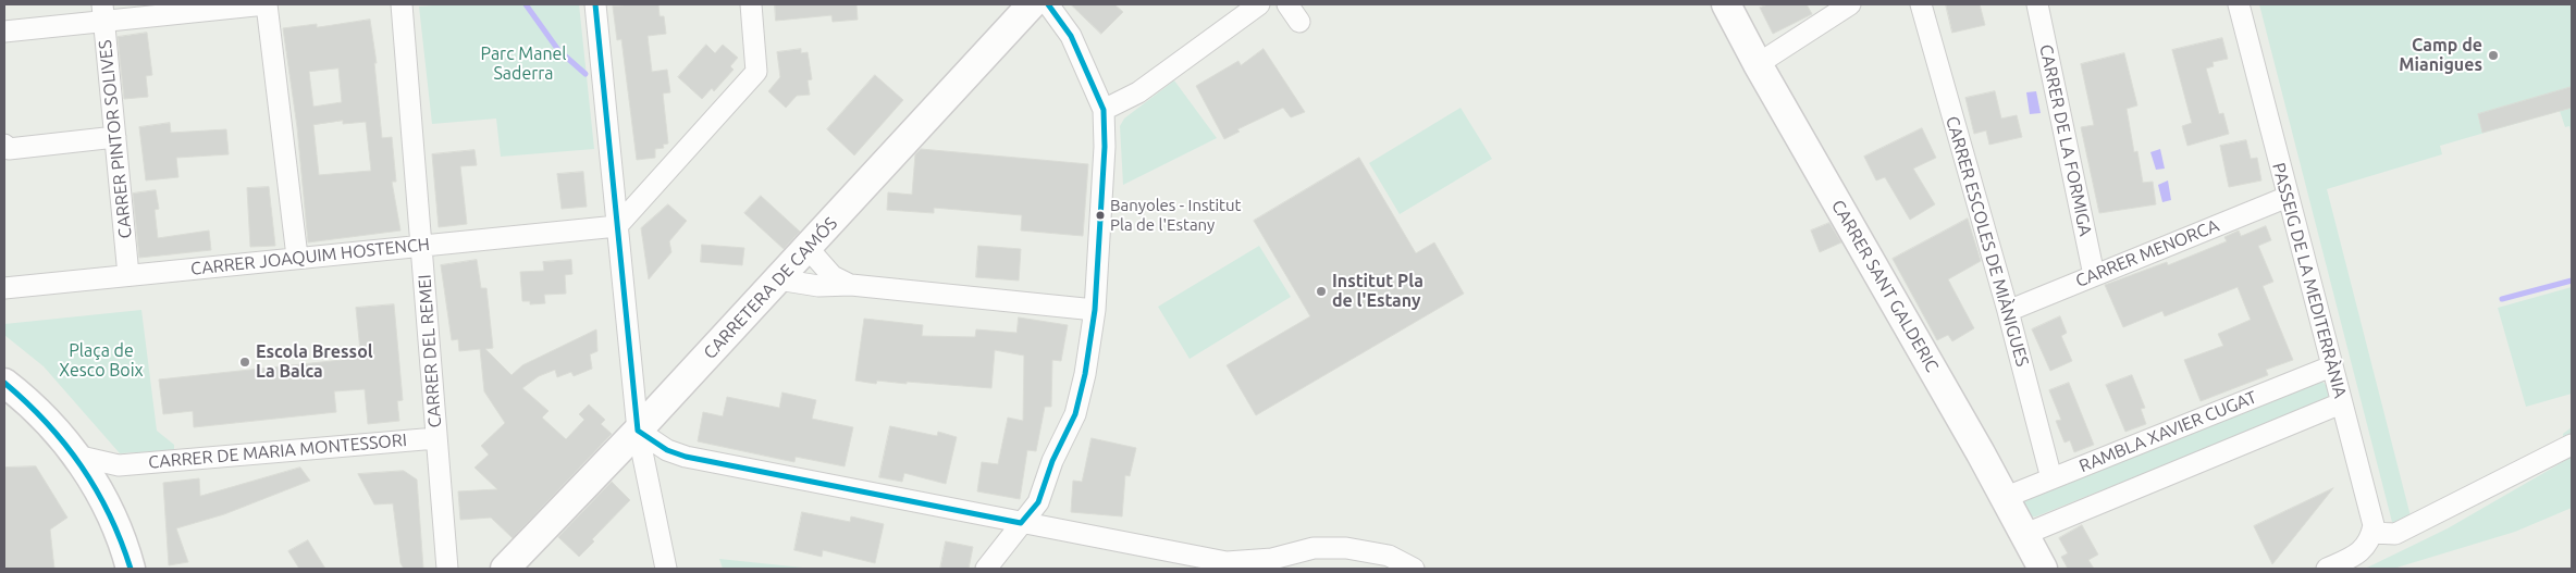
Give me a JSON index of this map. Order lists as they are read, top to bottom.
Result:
{
  "streets": {
    "street": [
      "CARRER PINTOR SOLIVES",
      "CARRER DE LA FORMIGA",
      "CARRER ESCOLES DE MIÀNIGUES",
      "CARRER MENORCA",
      "CARRER JOAQUIM HOSTENCH",
      "PASSEIG DE LA MEDITERRÀNIA",
      "CARRER SANT GALDERIC",
      "CARRETERA DE CAMÓS",
      "CARRER DEL REMEI",
      "RAMBLA XAVIER CUGAT",
      "CARRER DE MARIA MONTESSORI"
    ]
  },
  "crossings": [
    ["CARRER PINTOR SOLIVES", "CARRER JOAQUIM HOSTENCH"],
    ["CARRER DE LA FORMIGA", "CARRER MENORCA"],
    ["CARRER ESCOLES DE MIÀNIGUES", "CARRER MENORCA"],
    ["CARRER ESCOLES DE MIÀNIGUES", "RAMBLA XAVIER CUGAT"],
    ["CARRER MENORCA", "PASSEIG DE LA MEDITERRÀNIA"],
    ["CARRER JOAQUIM HOSTENCH", "CARRER DEL REMEI"],
    ["PASSEIG DE LA MEDITERRÀNIA", "RAMBLA XAVIER CUGAT"],
    ["CARRER SANT GALDERIC", "RAMBLA XAVIER CUGAT"],
    ["CARRER DEL REMEI", "CARRER DE MARIA MONTESSORI"]
  ],
  "parks": ["Parc Manel Saderra", "Plaça de Xesco Boix"],
  "places": [
    "Camp de Mianigues",
    "Banyoles - Institut Pla de l'Estany",
    "Institut Pla de l'Estany",
    "Escola Bressol La Balca"
  ]
}
